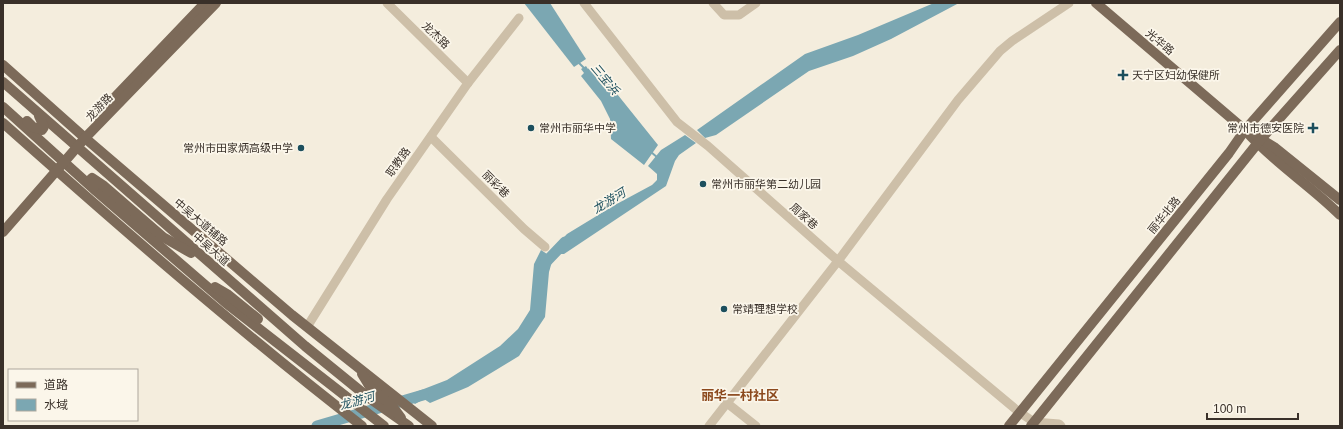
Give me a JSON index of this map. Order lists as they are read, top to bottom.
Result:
{
  "streets": {
    "main road": [
      "光华路",
      "龙游路",
      "丽华北路",
      "中吴大道辅路",
      "中吴大道"
    ],
    "street": [
      "龙杰路",
      "职教路",
      "丽彩巷",
      "周家巷"
    ]
  },
  "crossings": [
    ["龙杰路", "职教路"],
    ["光华路", "丽华北路"],
    ["龙游路", "中吴大道辅路"],
    ["龙游路", "中吴大道"],
    ["职教路", "丽彩巷"],
    ["职教路", "中吴大道辅路"],
    ["丽华北路", "周家巷"],
    ["中吴大道辅路", "中吴大道"]
  ],
  "districts": ["丽华一村社区"],
  "water": ["三宝浜", "龙游河"],
  "places": {
    "health": ["天宁区妇幼保健所", "常州市德安医院"],
    "other": [
      "常州市丽华中学",
      "常州市田家炳高级中学",
      "常州市丽华第二幼儿园",
      "常靖理想学校"
    ]
  },
  "legend": ["道路", "水域"],
  "scale_bar": "100 m"
}
